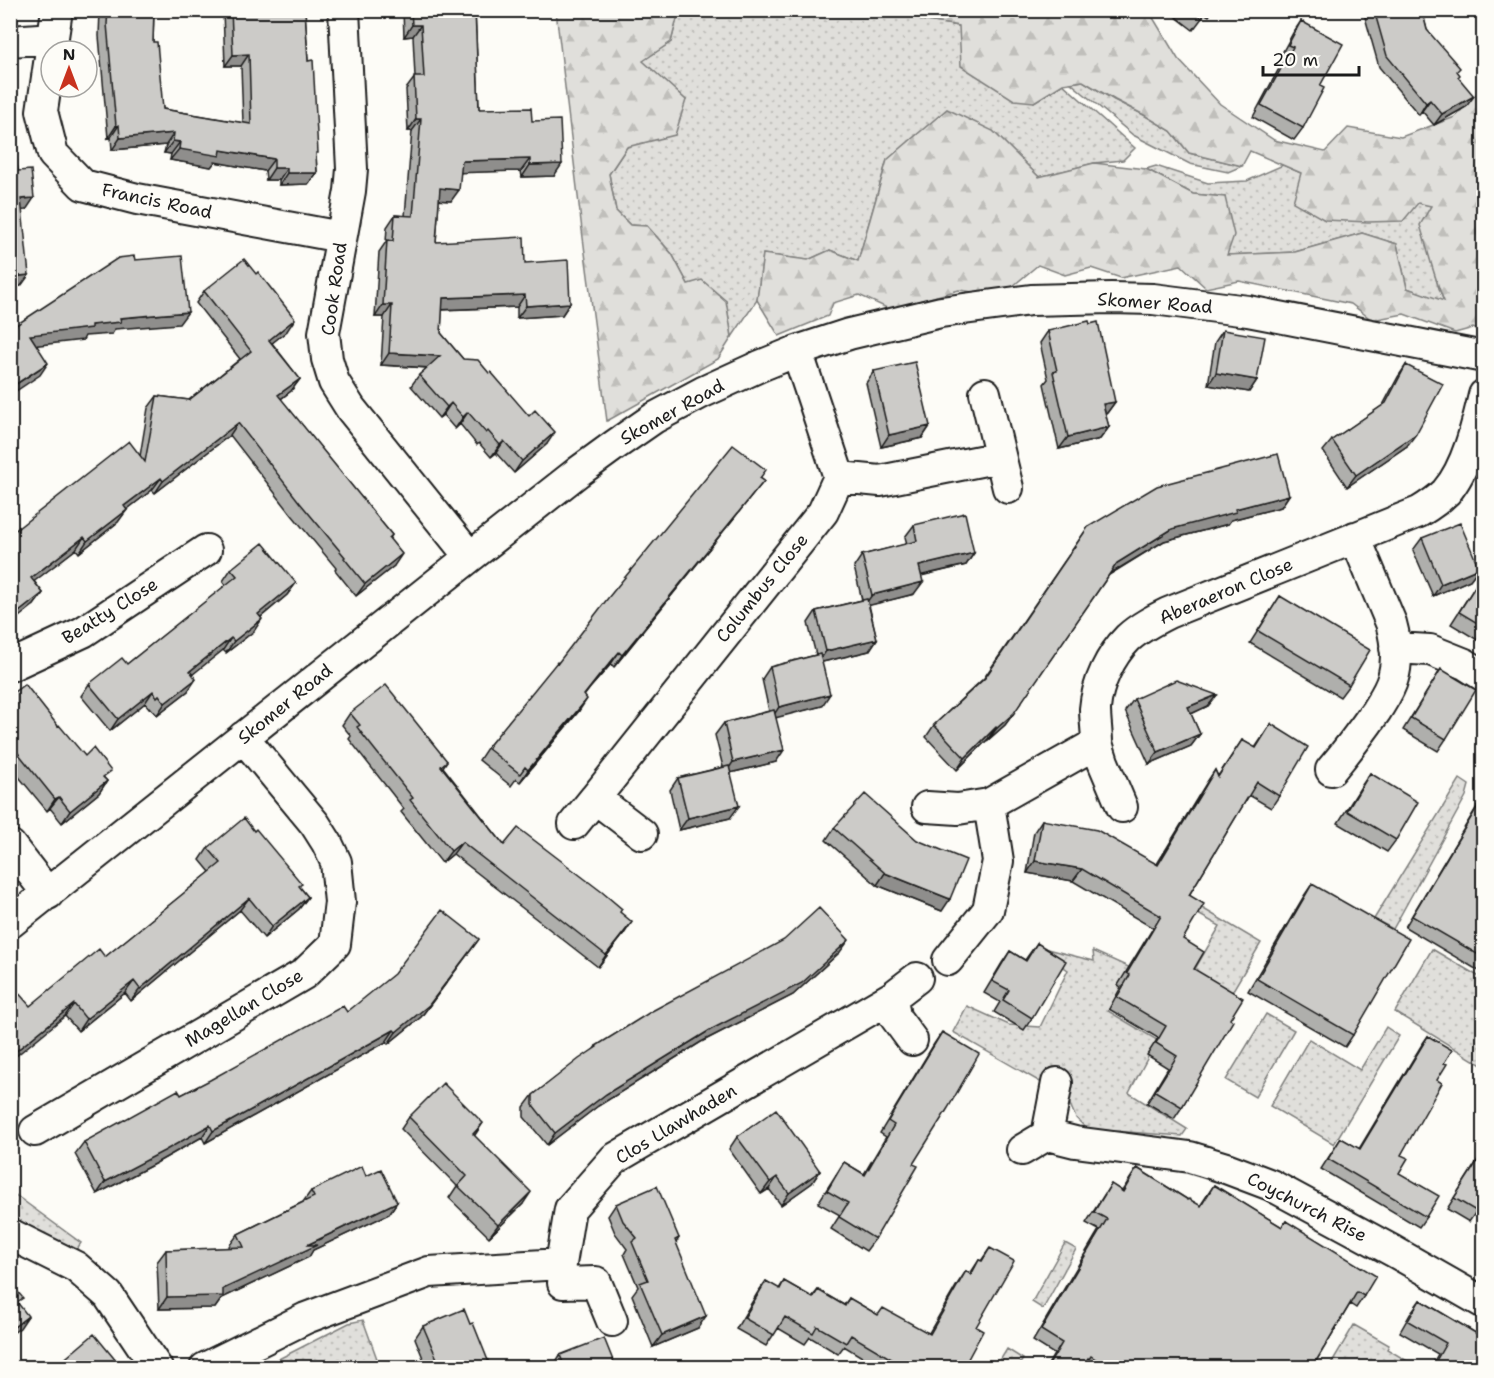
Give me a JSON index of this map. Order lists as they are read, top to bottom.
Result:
{
  "streets": {
    "street": [
      "Francis Road",
      "Cook Road",
      "Skomer Road",
      "Columbus Close",
      "Aberaeron Close",
      "Beatty Close",
      "Magellan Close",
      "Clos Llawhaden",
      "Coychurch Rise"
    ]
  },
  "crossings": [
    ["Francis Road", "Cook Road"],
    ["Cook Road", "Skomer Road"],
    ["Skomer Road", "Magellan Close"]
  ],
  "scale_bar": "20 m",
  "north": "top"
}
